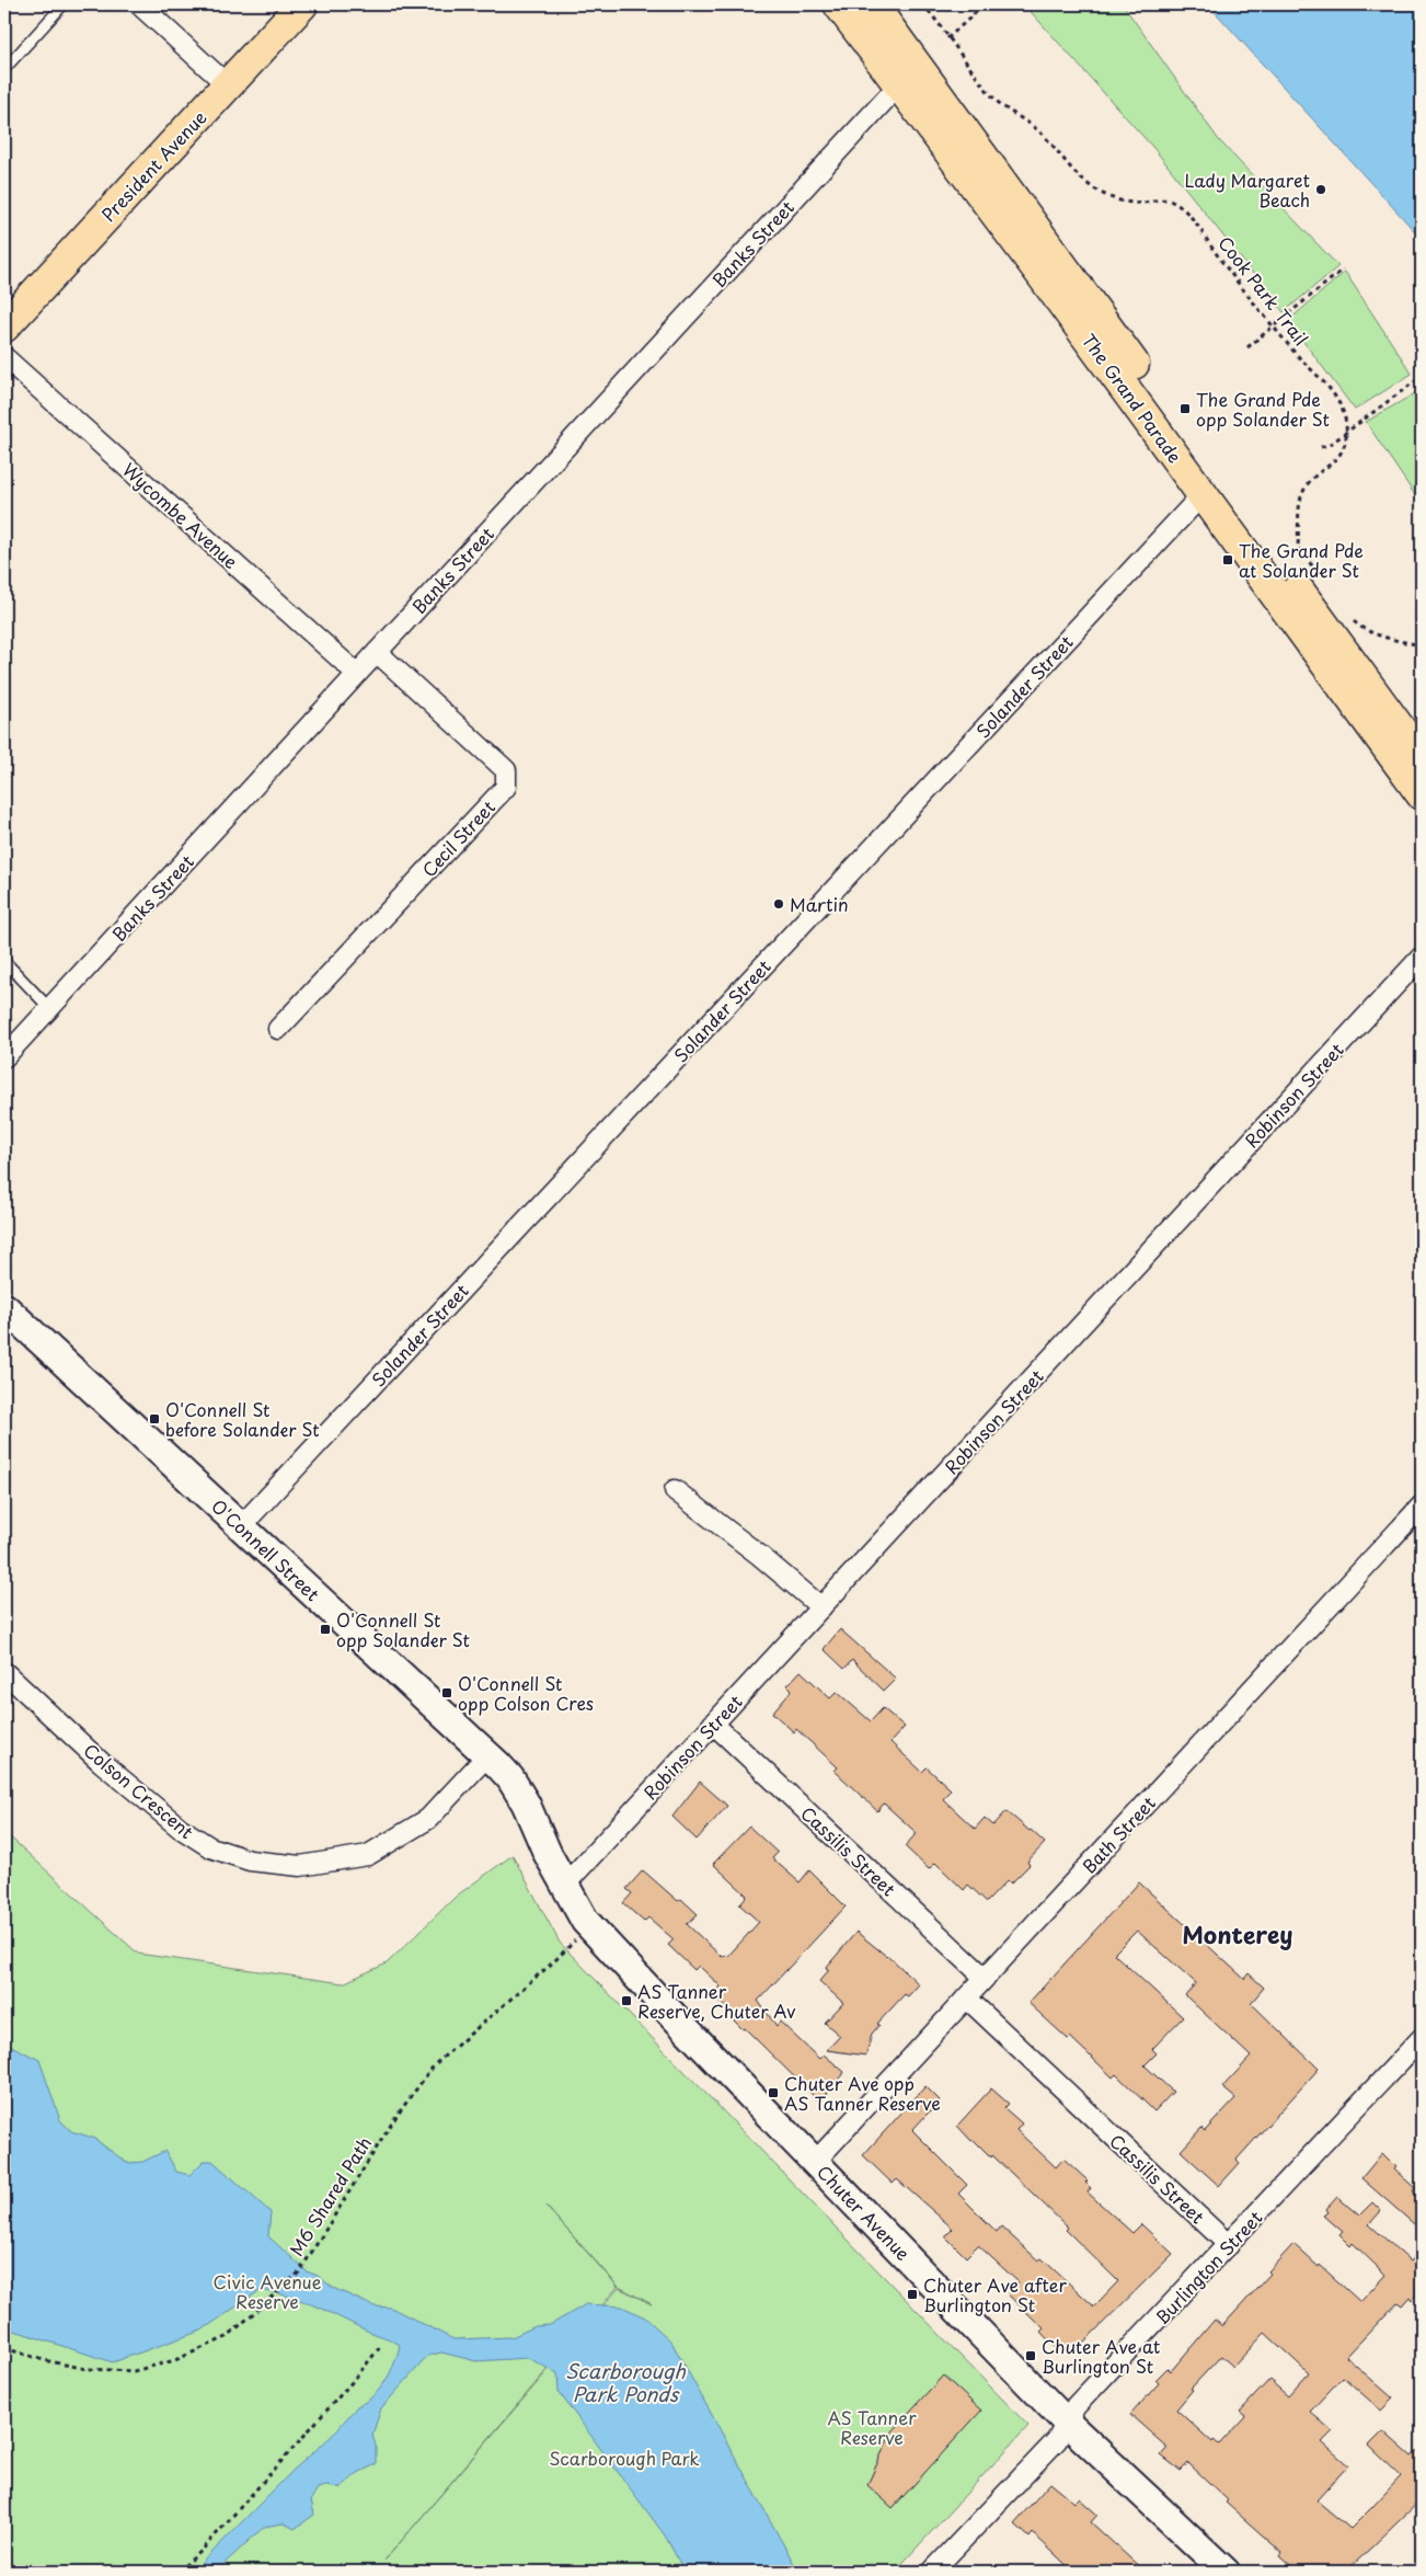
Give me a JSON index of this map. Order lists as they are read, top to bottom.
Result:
{
  "streets": {
    "main road": [
      "President Avenue",
      "The Grand Parade",
      "O'Connell Street",
      "Chuter Avenue"
    ],
    "street": [
      "Banks Street",
      "Wycombe Avenue",
      "Solander Street",
      "Cecil Street",
      "Robinson Street",
      "Colson Crescent",
      "Bath Street",
      "Cassilis Street",
      "Burlington Street"
    ],
    "path": ["Cook Park Trail", "M6 Shared Path"]
  },
  "crossings": [
    ["Banks Street", "The Grand Parade"],
    ["Banks Street", "Wycombe Avenue"],
    ["Banks Street", "Cecil Street"],
    ["The Grand Parade", "Solander Street"],
    ["Solander Street", "O'Connell Street"],
    ["Robinson Street", "O'Connell Street"],
    ["Robinson Street", "Cassilis Street"],
    ["Robinson Street", "Chuter Avenue"],
    ["O'Connell Street", "Colson Crescent"],
    ["O'Connell Street", "Chuter Avenue"],
    ["Bath Street", "Cassilis Street"],
    ["Bath Street", "Chuter Avenue"],
    ["Cassilis Street", "Burlington Street"],
    ["M6 Shared Path", "Chuter Avenue"],
    ["Chuter Avenue", "Burlington Street"]
  ],
  "districts": ["Monterey"],
  "water": ["Scarborough Park Ponds"],
  "parks": ["Civic Avenue Reserve", "AS Tanner Reserve", "Scarborough Park"],
  "places": {
    "other": ["Lady Margaret Beach", "Martin"],
    "transit": [
      "The Grand Pde opp Solander St",
      "The Grand Pde at Solander St",
      "O'Connell St before Solander St",
      "O'Connell St opp Solander St",
      "O'Connell St opp Colson Cres",
      "AS Tanner Reserve, Chuter Av",
      "Chuter Ave opp AS Tanner Reserve",
      "Chuter Ave after Burlington St",
      "Chuter Ave at Burlington St"
    ]
  }
}
